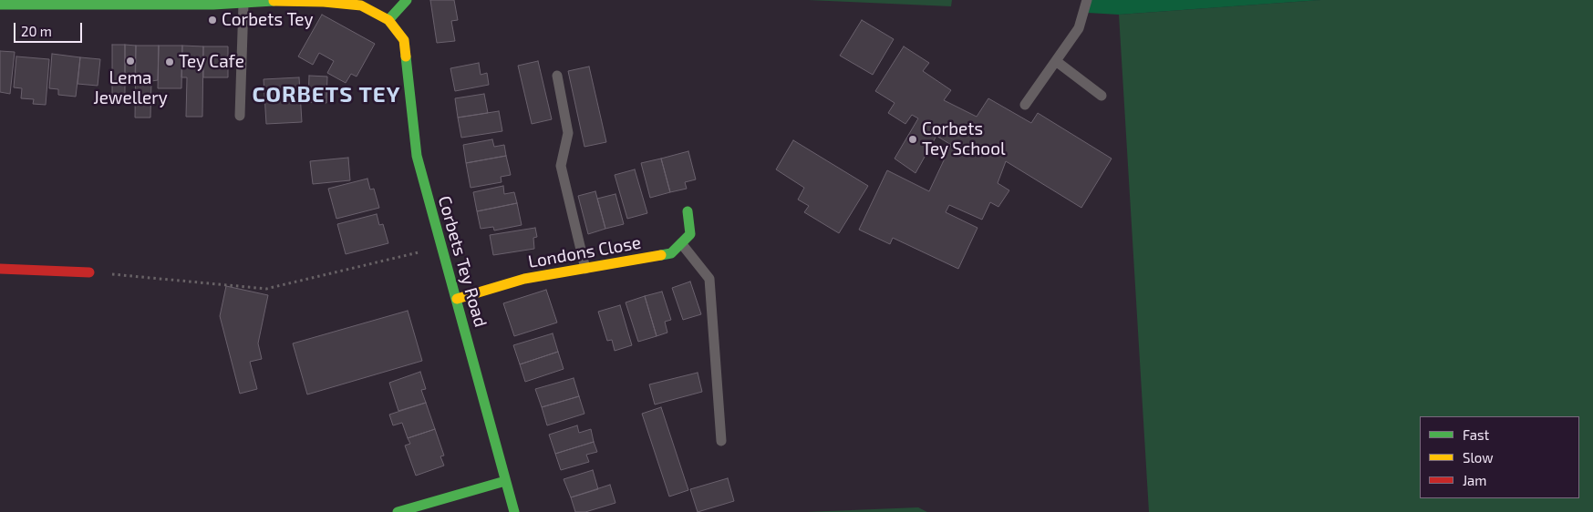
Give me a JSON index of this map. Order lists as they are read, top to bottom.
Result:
{
  "streets": {
    "main road": ["Londons Close", "Corbets Tey Road"]
  },
  "crossings": [
    ["Londons Close", "Corbets Tey Road"]
  ],
  "districts": ["CORBETS TEY"],
  "places": [
    "Corbets Tey",
    "Lema Jewellery",
    "Tey Cafe",
    "Corbets Tey School"
  ],
  "legend": ["Fast", "Slow", "Jam"],
  "scale_bar": "20 m"
}
